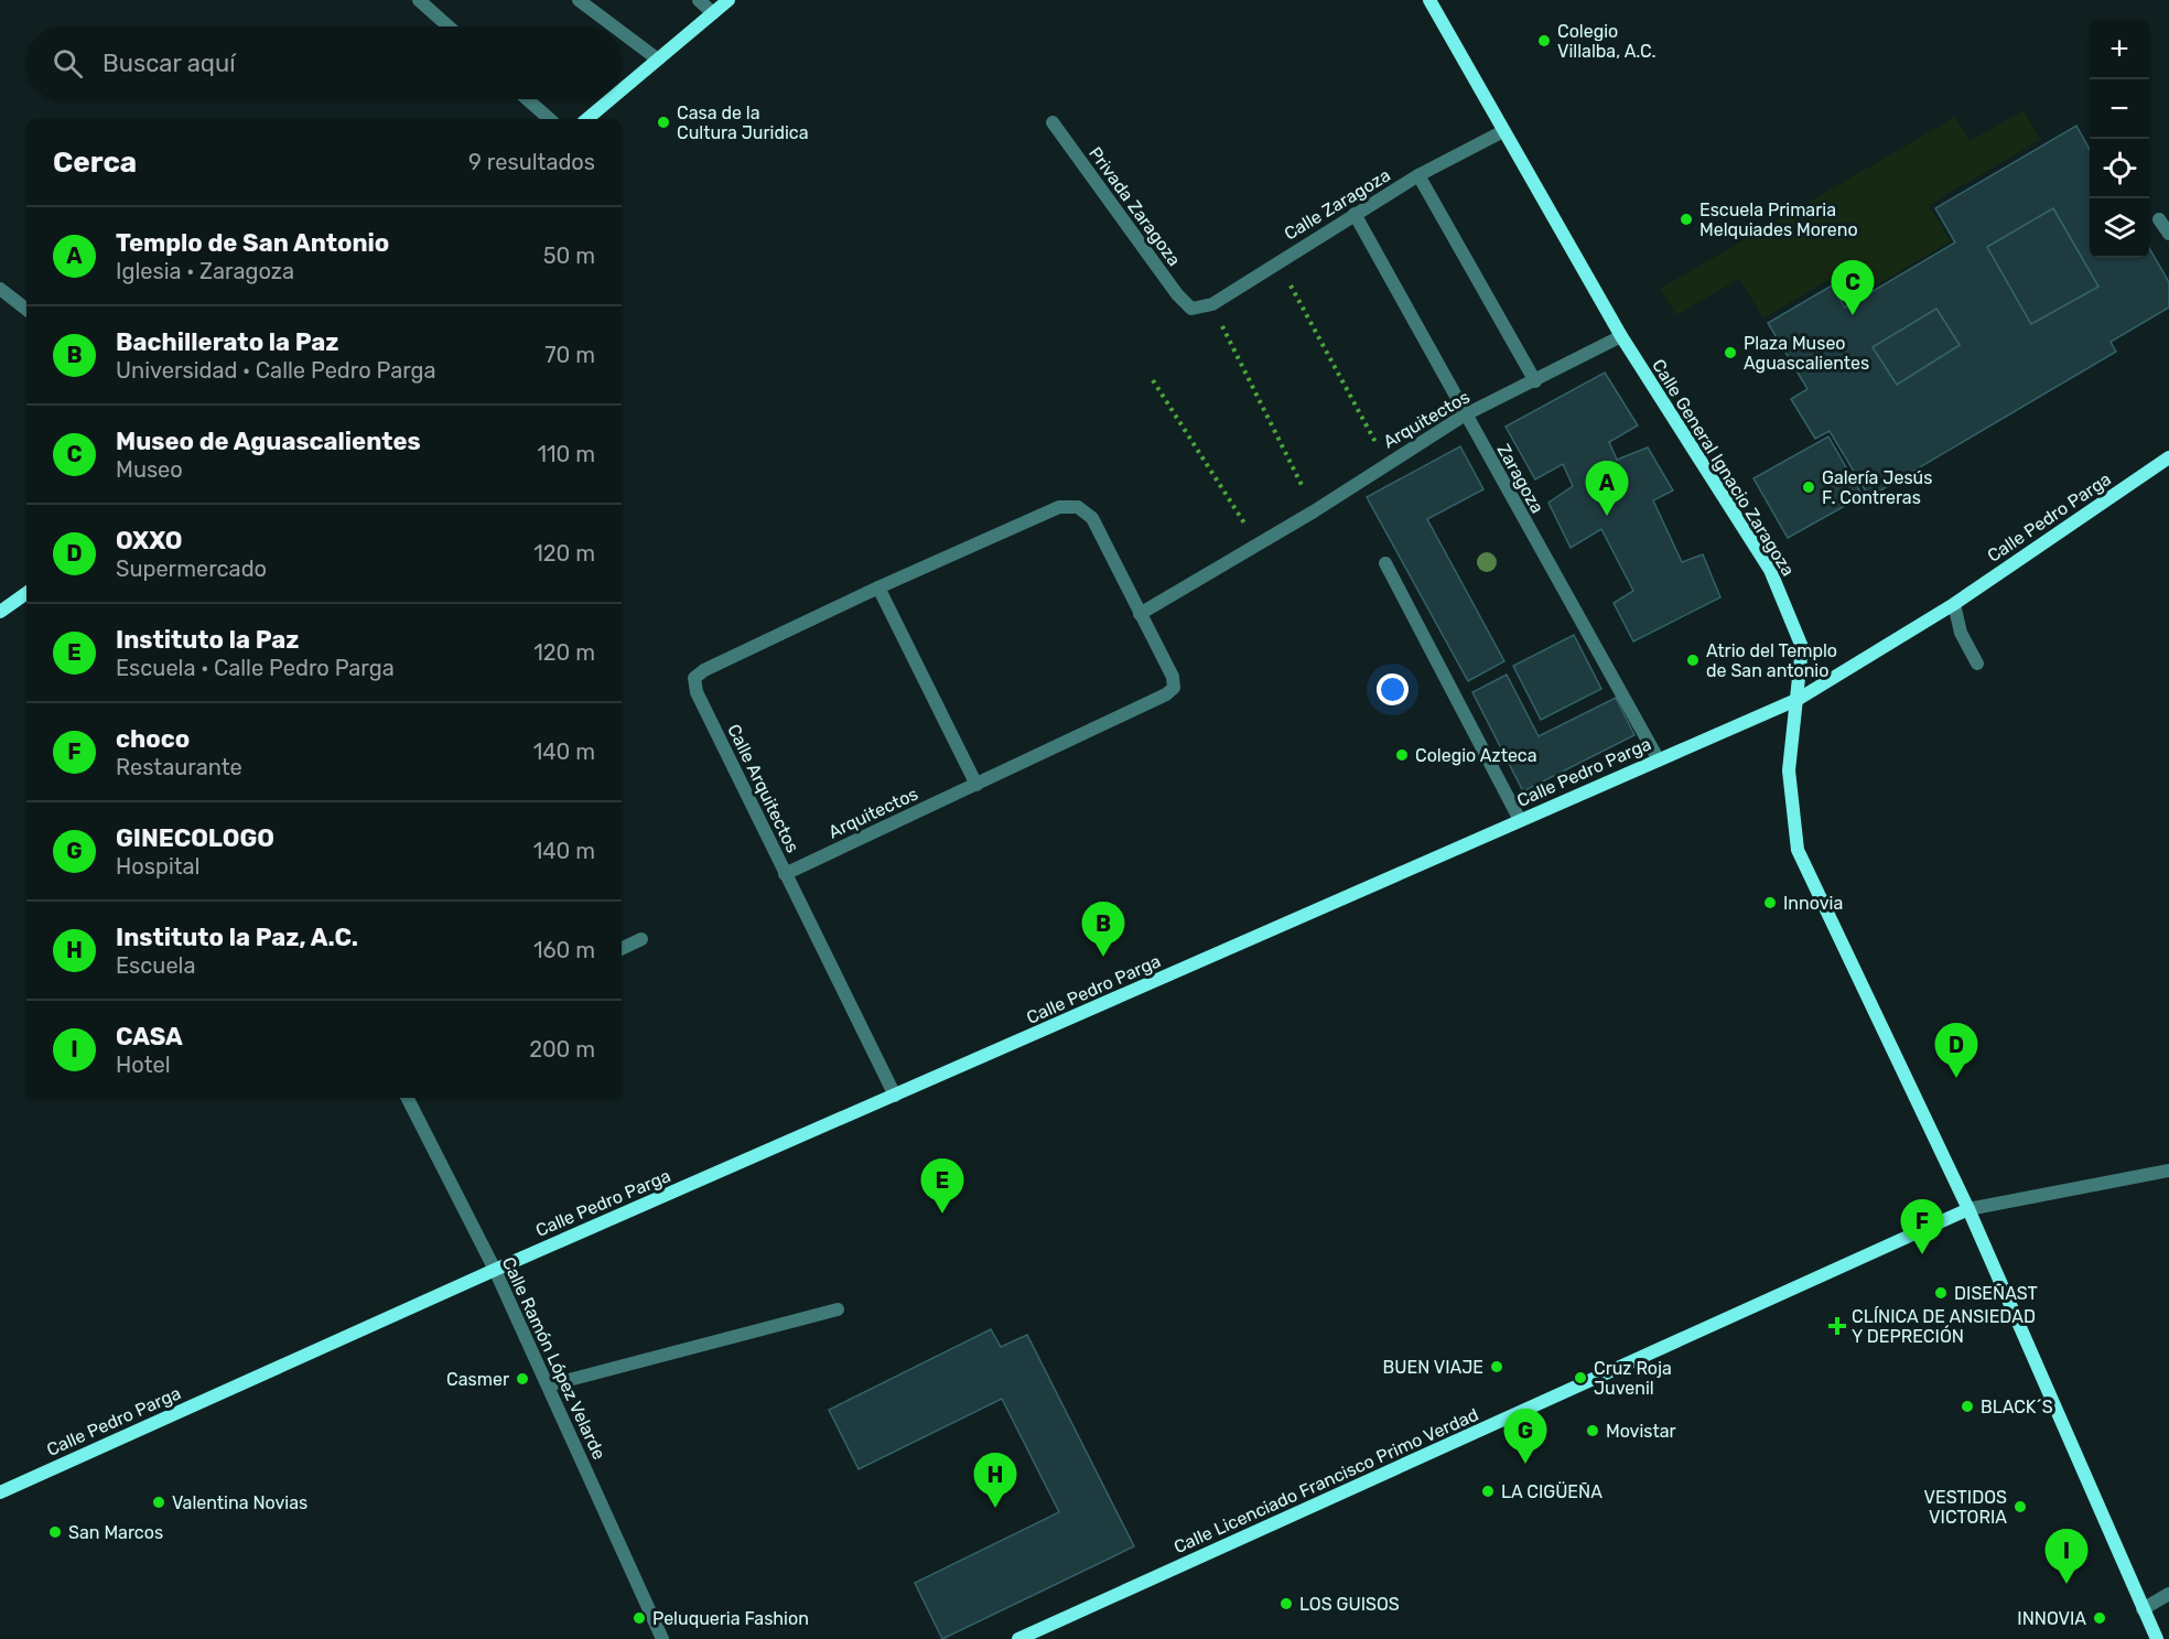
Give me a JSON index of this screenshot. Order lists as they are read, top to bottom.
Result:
{
  "streets": {
    "street": [
      "Calle Zaragoza",
      "Privada Zaragoza",
      "Arquitectos",
      "Calle General Ignacio Zaragoza",
      "Zaragoza",
      "Calle Pedro Parga",
      "Calle Arquitectos",
      "Calle Ramón López Velarde",
      "Calle Licenciado Francisco Primo Verdad"
    ]
  },
  "crossings": [
    ["Calle Zaragoza", "Privada Zaragoza"],
    ["Calle Zaragoza", "Calle General Ignacio Zaragoza"],
    ["Calle Zaragoza", "Zaragoza"],
    ["Arquitectos", "Calle General Ignacio Zaragoza"],
    ["Arquitectos", "Zaragoza"],
    ["Arquitectos", "Calle Arquitectos"],
    ["Calle General Ignacio Zaragoza", "Calle Pedro Parga"],
    ["Calle General Ignacio Zaragoza", "Calle Licenciado Francisco Primo Verdad"],
    ["Zaragoza", "Calle Pedro Parga"],
    ["Calle Pedro Parga", "Calle Arquitectos"],
    ["Calle Pedro Parga", "Calle Ramón López Velarde"]
  ],
  "places": {
    "other": [
      "Colegio Villalba, A.C.",
      "Casa de la Cultura Juridica",
      "Escuela Primaria Melquiades Moreno",
      "Plaza Museo Aguascalientes",
      "Galería Jesús F. Contreras",
      "Atrio del Templo de San antonio",
      "Colegio Azteca",
      "Innovia",
      "DISEÑAST",
      "BUEN VIAJE",
      "Cruz Roja Juvenil",
      "Casmer",
      "BLACK´S",
      "Movistar",
      "LA CIGÜEÑA",
      "Valentina Novias",
      "VESTIDOS VICTORIA",
      "San Marcos",
      "LOS GUISOS",
      "Peluqueria Fashion",
      "INNOVIA"
    ],
    "health": ["CLÍNICA DE ANSIEDAD Y DEPRECIÓN"]
  },
  "page": {
    "map_buttons": ["+", "−"],
    "search": "Buscar aquí",
    "heading": ["Cerca", "9 resultados"],
    "list": [
      {
        "mark": "A",
        "name": "Templo de San Antonio",
        "note": "Iglesia · Zaragoza",
        "value": "50 m"
      },
      {
        "mark": "B",
        "name": "Bachillerato la Paz",
        "note": "Universidad · Calle Pedro Parga",
        "value": "70 m"
      },
      {
        "mark": "C",
        "name": "Museo de Aguascalientes",
        "note": "Museo",
        "value": "110 m"
      },
      {
        "mark": "D",
        "name": "OXXO",
        "note": "Supermercado",
        "value": "120 m"
      },
      {
        "mark": "E",
        "name": "Instituto la Paz",
        "note": "Escuela · Calle Pedro Parga",
        "value": "120 m"
      },
      {
        "mark": "F",
        "name": "choco",
        "note": "Restaurante",
        "value": "140 m"
      },
      {
        "mark": "G",
        "name": "GINECOLOGO",
        "note": "Hospital",
        "value": "140 m"
      },
      {
        "mark": "H",
        "name": "Instituto la Paz, A.C.",
        "note": "Escuela",
        "value": "160 m"
      },
      {
        "mark": "I",
        "name": "CASA",
        "note": "Hotel",
        "value": "200 m"
      }
    ],
    "pins": [
      "C",
      "A",
      "B",
      "D",
      "E",
      "F",
      "G",
      "H",
      "I"
    ]
  }
}
